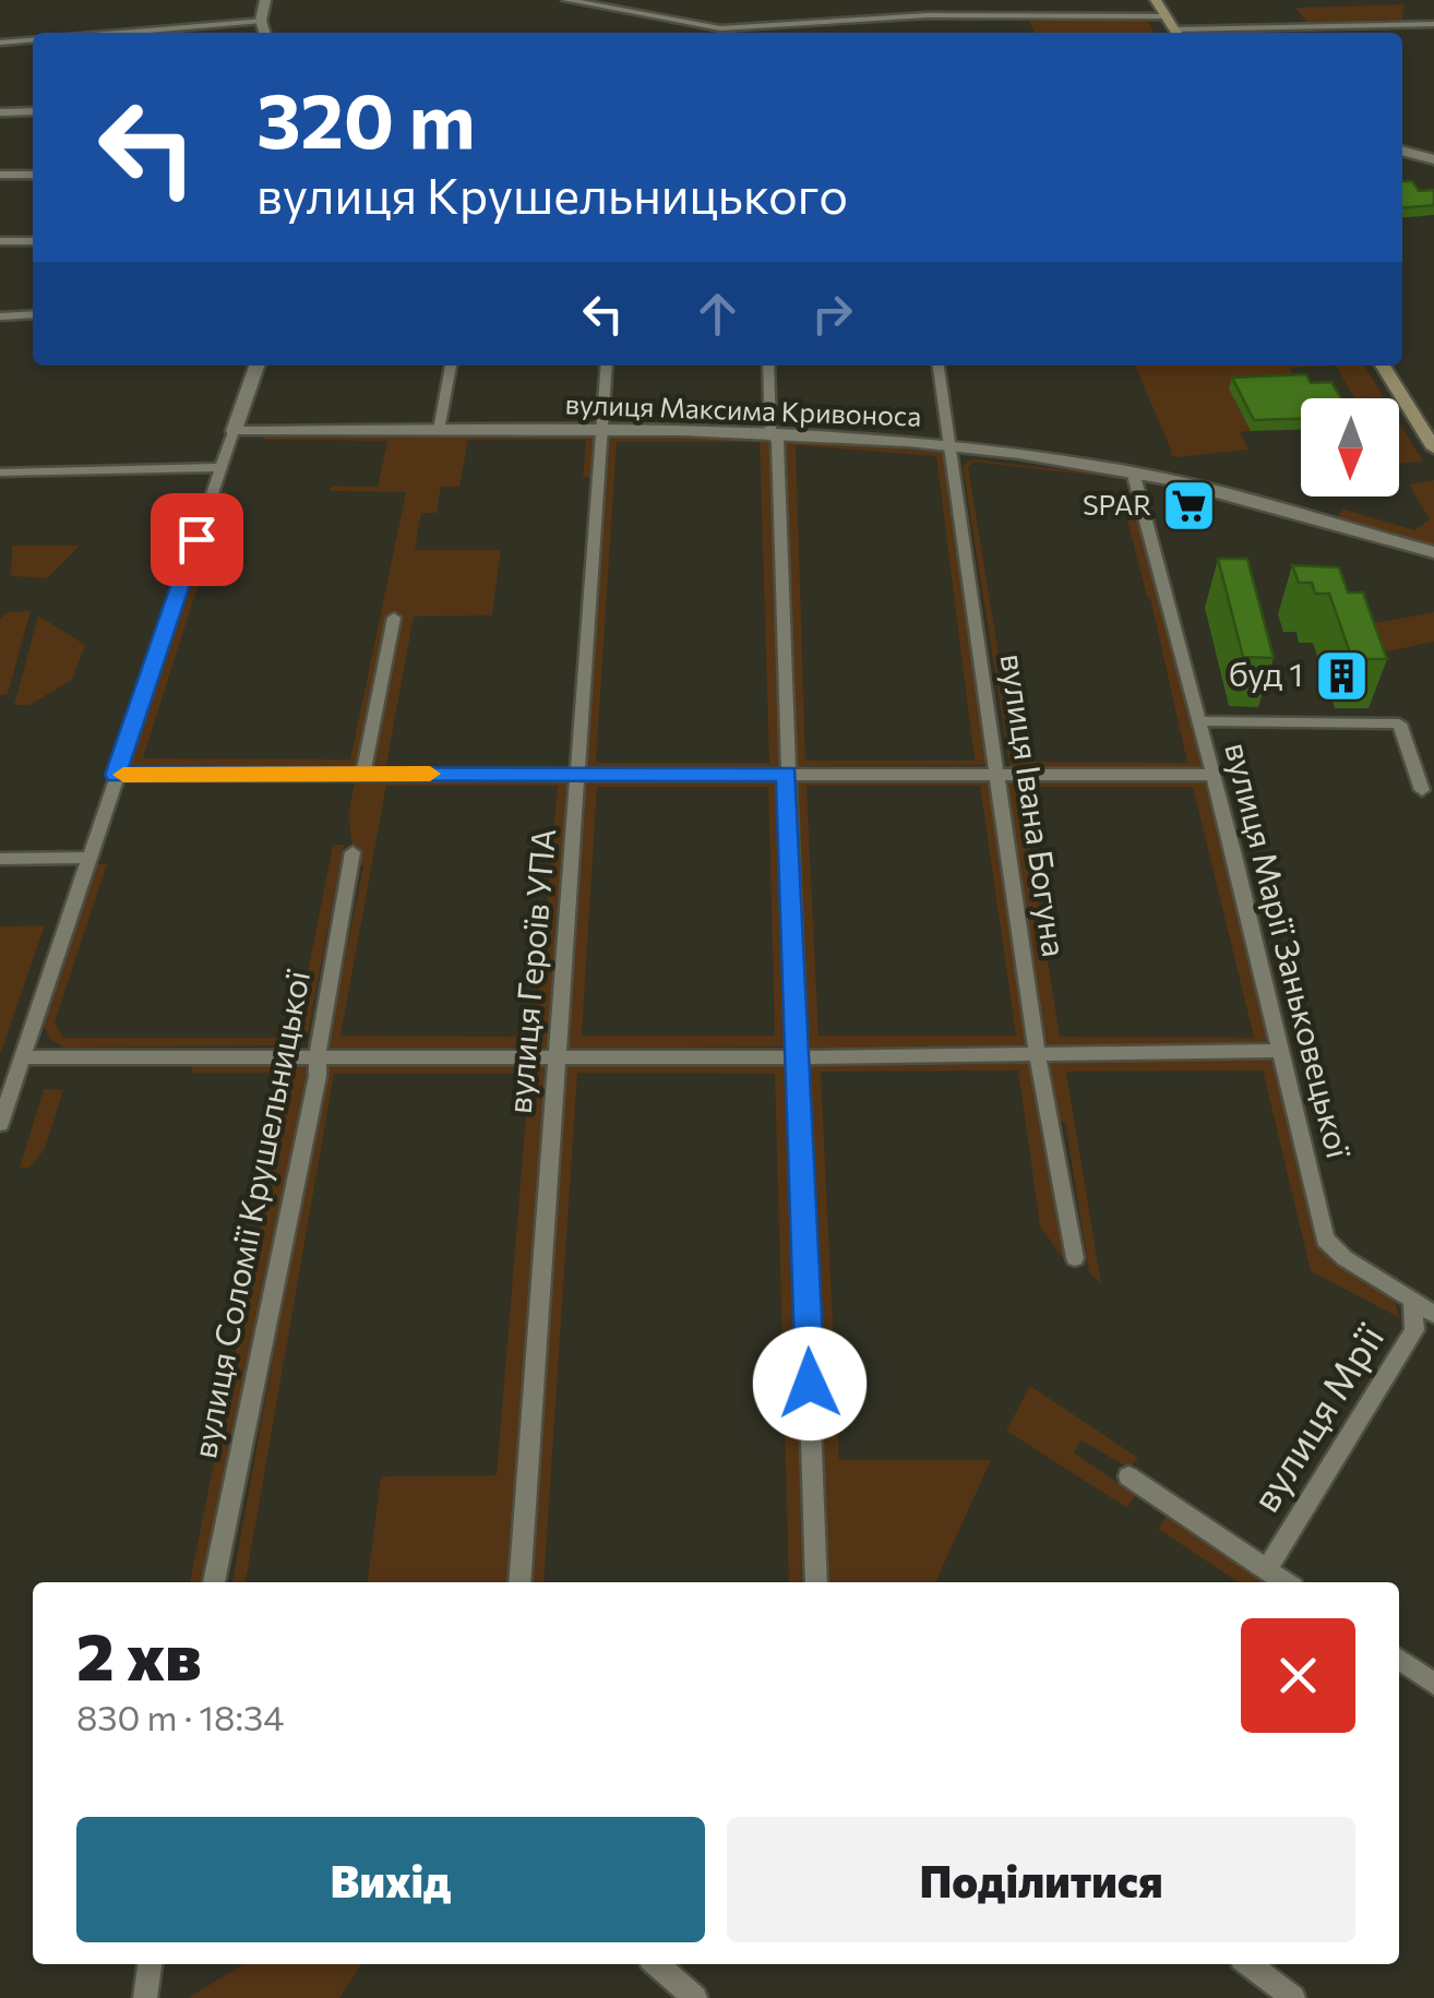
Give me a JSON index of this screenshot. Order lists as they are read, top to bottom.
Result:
{
  "streets": {
    "street": [
      "вулиця Максима Кривоноса",
      "вулиця Івана Богуна",
      "вулиця Марії Заньковецької",
      "вулиця Героїв УПА",
      "вулиця Соломії Крушельницької",
      "вулиця Мрії"
    ]
  },
  "crossings": [
    ["вулиця Максима Кривоноса", "вулиця Івана Богуна"],
    ["вулиця Максима Кривоноса", "вулиця Марії Заньковецької"],
    ["вулиця Максима Кривоноса", "вулиця Героїв УПА"],
    ["вулиця Марії Заньковецької", "вулиця Мрії"]
  ],
  "places": {
    "supermarket": ["SPAR"],
    "building": ["буд 1"]
  },
  "north": "bottom",
  "page": {
    "turn": ["320 m", "вулиця Крушельницького"],
    "heading": ["2 хв", "830 m · 18:34"],
    "buttons": ["Вихід", "Поділитися"]
  }
}
